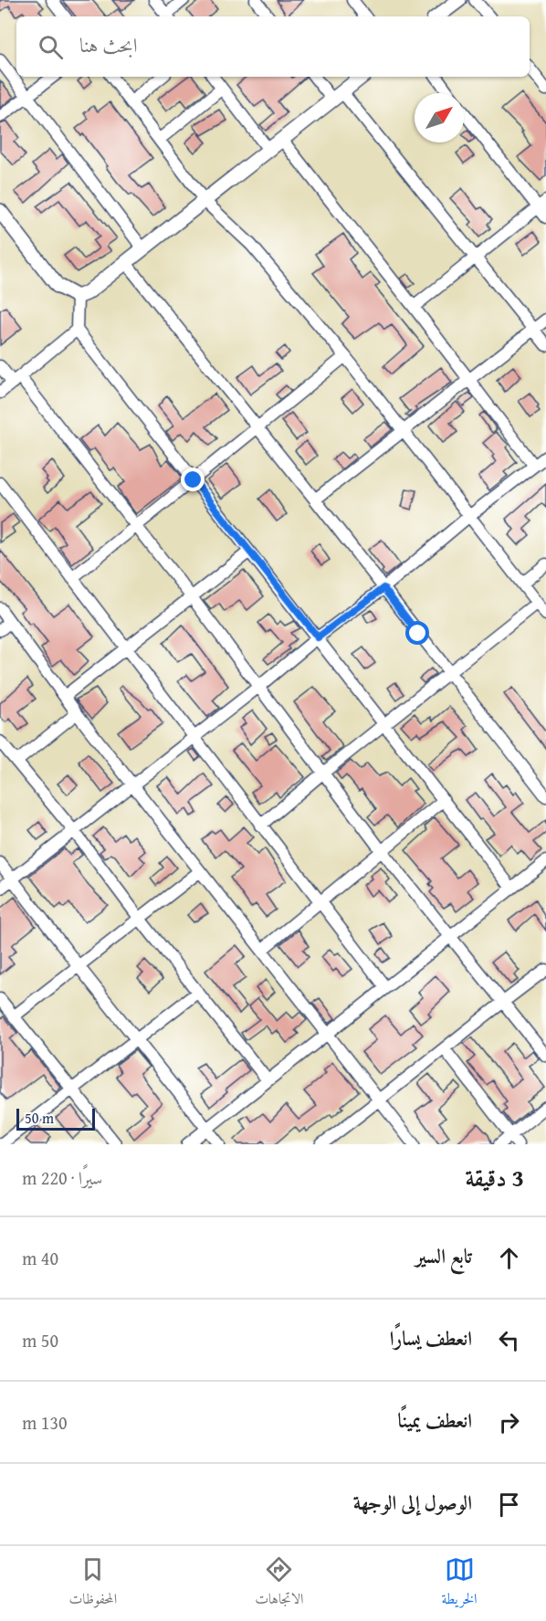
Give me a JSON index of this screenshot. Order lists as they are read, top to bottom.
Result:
{
  "scale_bar": "50 m",
  "north": "top right",
  "page": {
    "search": "ابحث هنا",
    "scale": "50 m",
    "heading": ["3 دقيقة", "سيرًا · 220 m"],
    "list": [
      ["تابع السير", "40 m"],
      ["انعطف يسارًا", "50 m"],
      ["انعطف يمينًا", "130 m"],
      "الوصول إلى الوجهة"
    ],
    "nav": ["الخريطة", "الاتجاهات", "المحفوظات"]
  }
}
